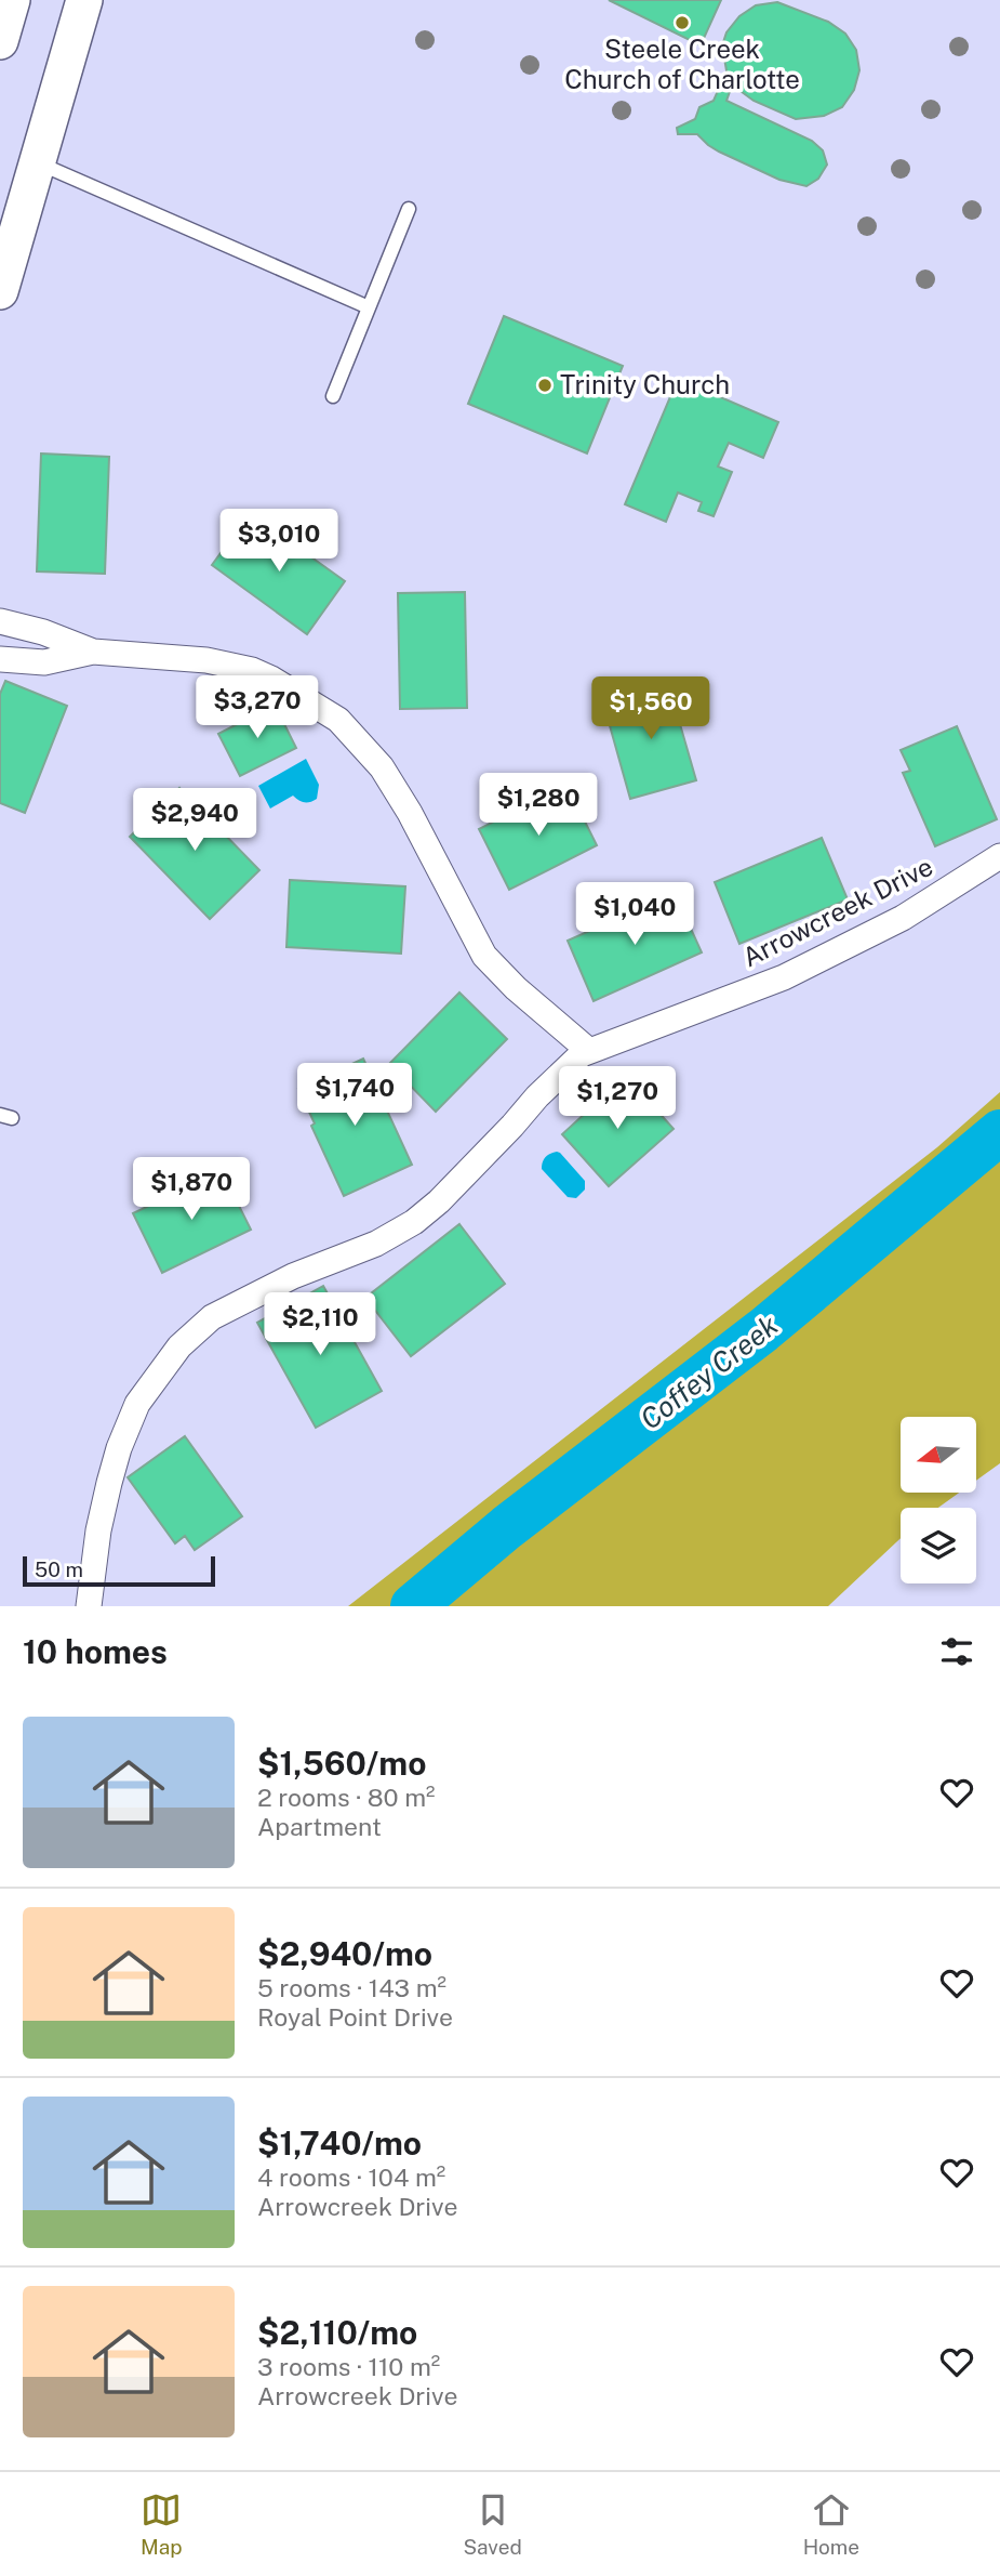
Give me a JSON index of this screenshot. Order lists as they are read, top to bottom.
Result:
{
  "streets": {
    "street": ["Arrowcreek Drive"]
  },
  "water": ["Coffey Creek"],
  "places": ["Steele Creek Church of Charlotte", "Trinity Church"],
  "scale_bar": "50 m",
  "north": "left",
  "page": {
    "price": [
      "$3,010",
      "$3,270",
      "$1,560",
      "$1,280",
      "$2,940",
      "$1,040",
      "$1,740",
      "$1,270",
      "$1,870",
      "$2,110"
    ],
    "scale": "50 m",
    "heading": "10 homes",
    "list": [
      {
        "name": "$1,560/mo",
        "note": "2 rooms · 80 m² · Apartment"
      },
      {
        "name": "$2,940/mo",
        "note": "5 rooms · 143 m² · Royal Point Drive"
      },
      {
        "name": "$1,740/mo",
        "note": "4 rooms · 104 m² · Arrowcreek Drive"
      },
      {
        "name": "$2,110/mo",
        "note": "3 rooms · 110 m² · Arrowcreek Drive"
      }
    ],
    "tabs": ["Map", "Saved", "Home"]
  }
}
